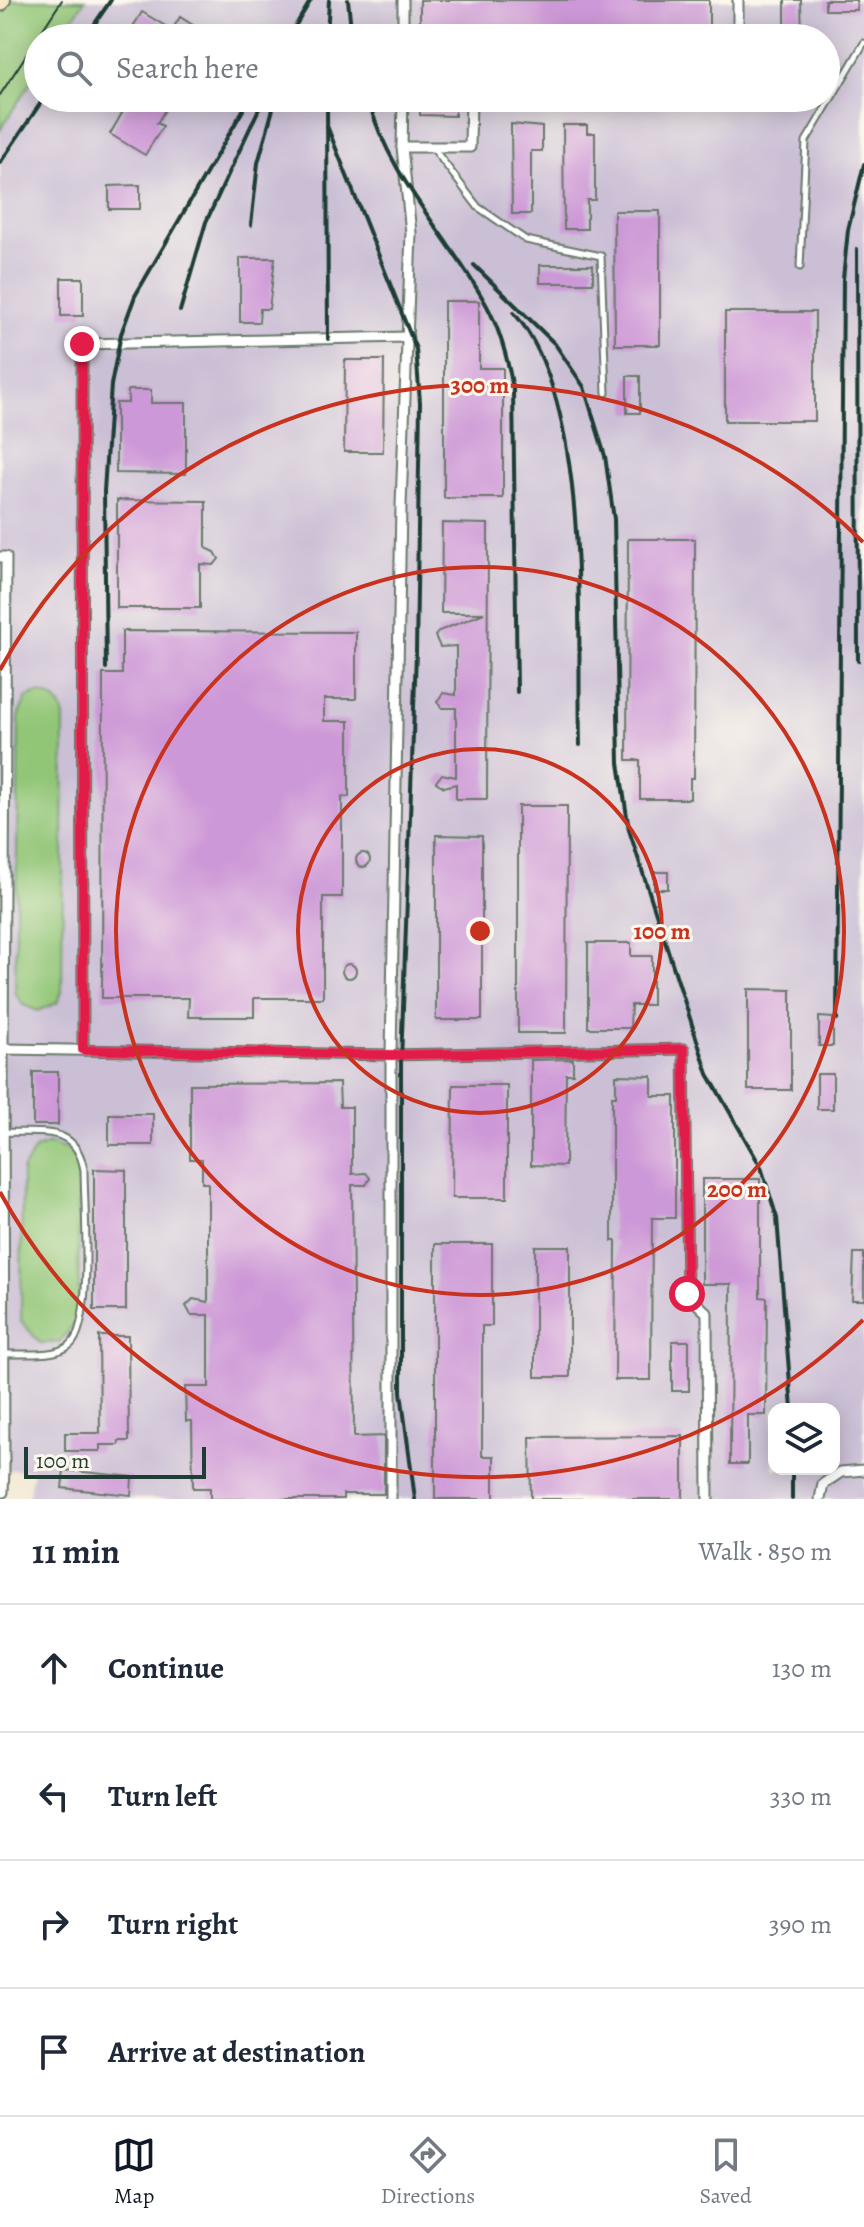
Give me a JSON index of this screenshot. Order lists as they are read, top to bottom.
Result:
{
  "scale_bar": "100 m",
  "page": {
    "search": "Search here",
    "scale": "100 m",
    "heading": ["11 min", "Walk · 850 m"],
    "list": [
      ["Continue", "130 m"],
      ["Turn left", "330 m"],
      ["Turn right", "390 m"],
      "Arrive at destination"
    ],
    "nav": ["Map", "Directions", "Saved"]
  },
  "rings": ["300 m", "100 m", "200 m"]
}
